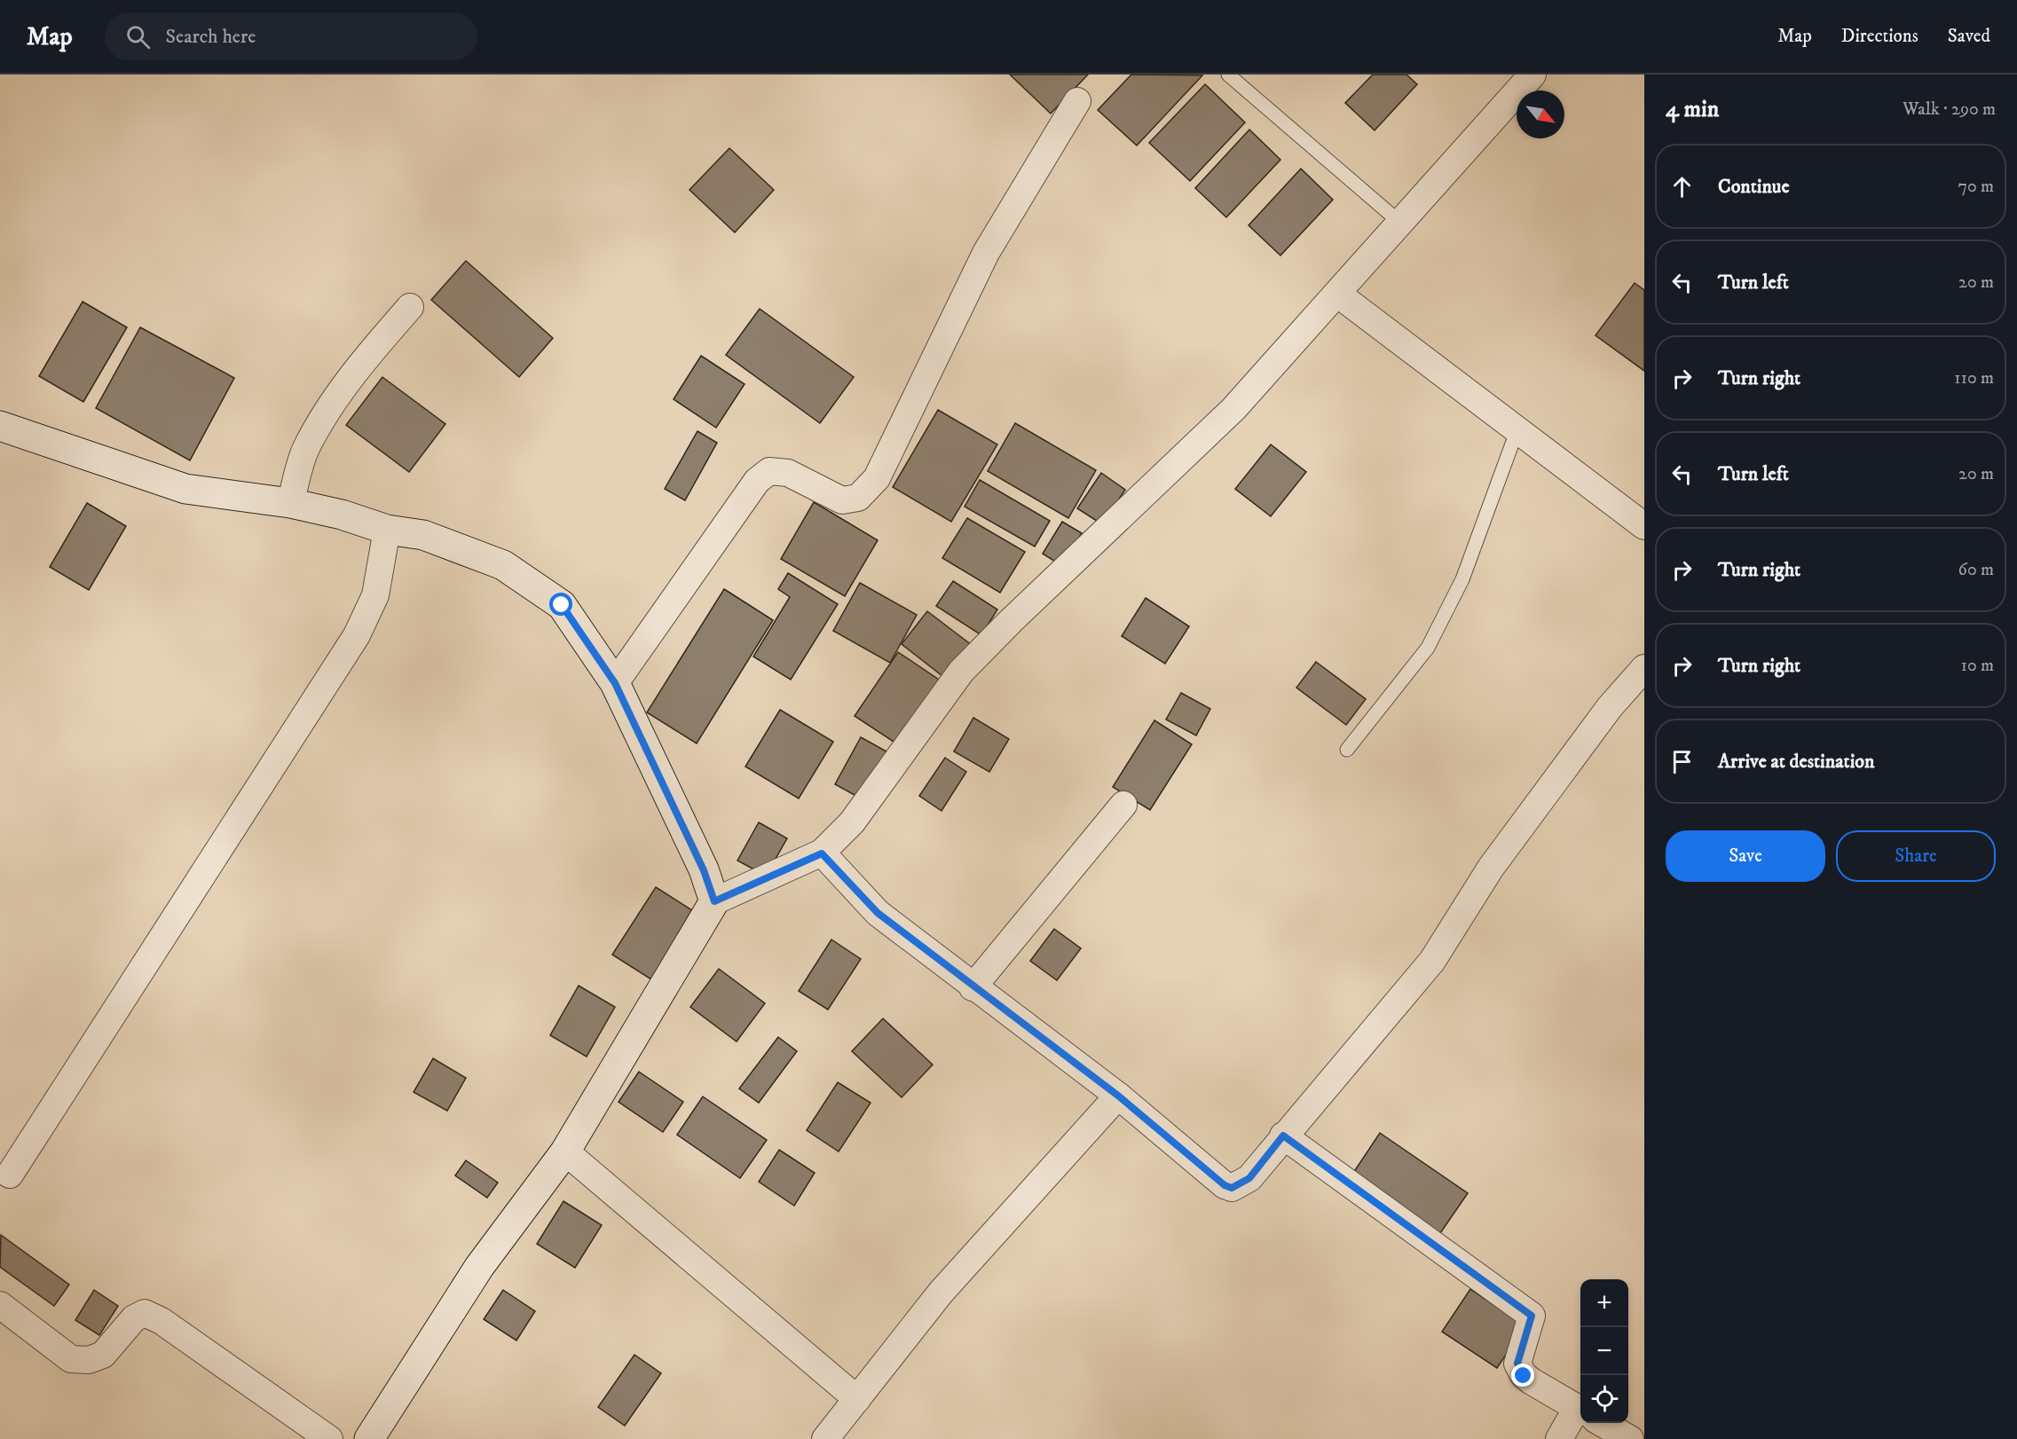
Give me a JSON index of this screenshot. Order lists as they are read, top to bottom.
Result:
{
  "north": "bottom right",
  "page": {
    "header": "Map",
    "search": "Search here",
    "nav": ["Map", "Directions", "Saved"],
    "heading": ["4 min", "Walk · 290 m"],
    "list": [
      ["Continue", "70 m"],
      ["Turn left", "20 m"],
      ["Turn right", "110 m"],
      ["Turn left", "20 m"],
      ["Turn right", "60 m"],
      ["Turn right", "10 m"],
      "Arrive at destination"
    ],
    "buttons": ["Save", "Share"],
    "map_buttons": ["+", "−"]
  }
}
